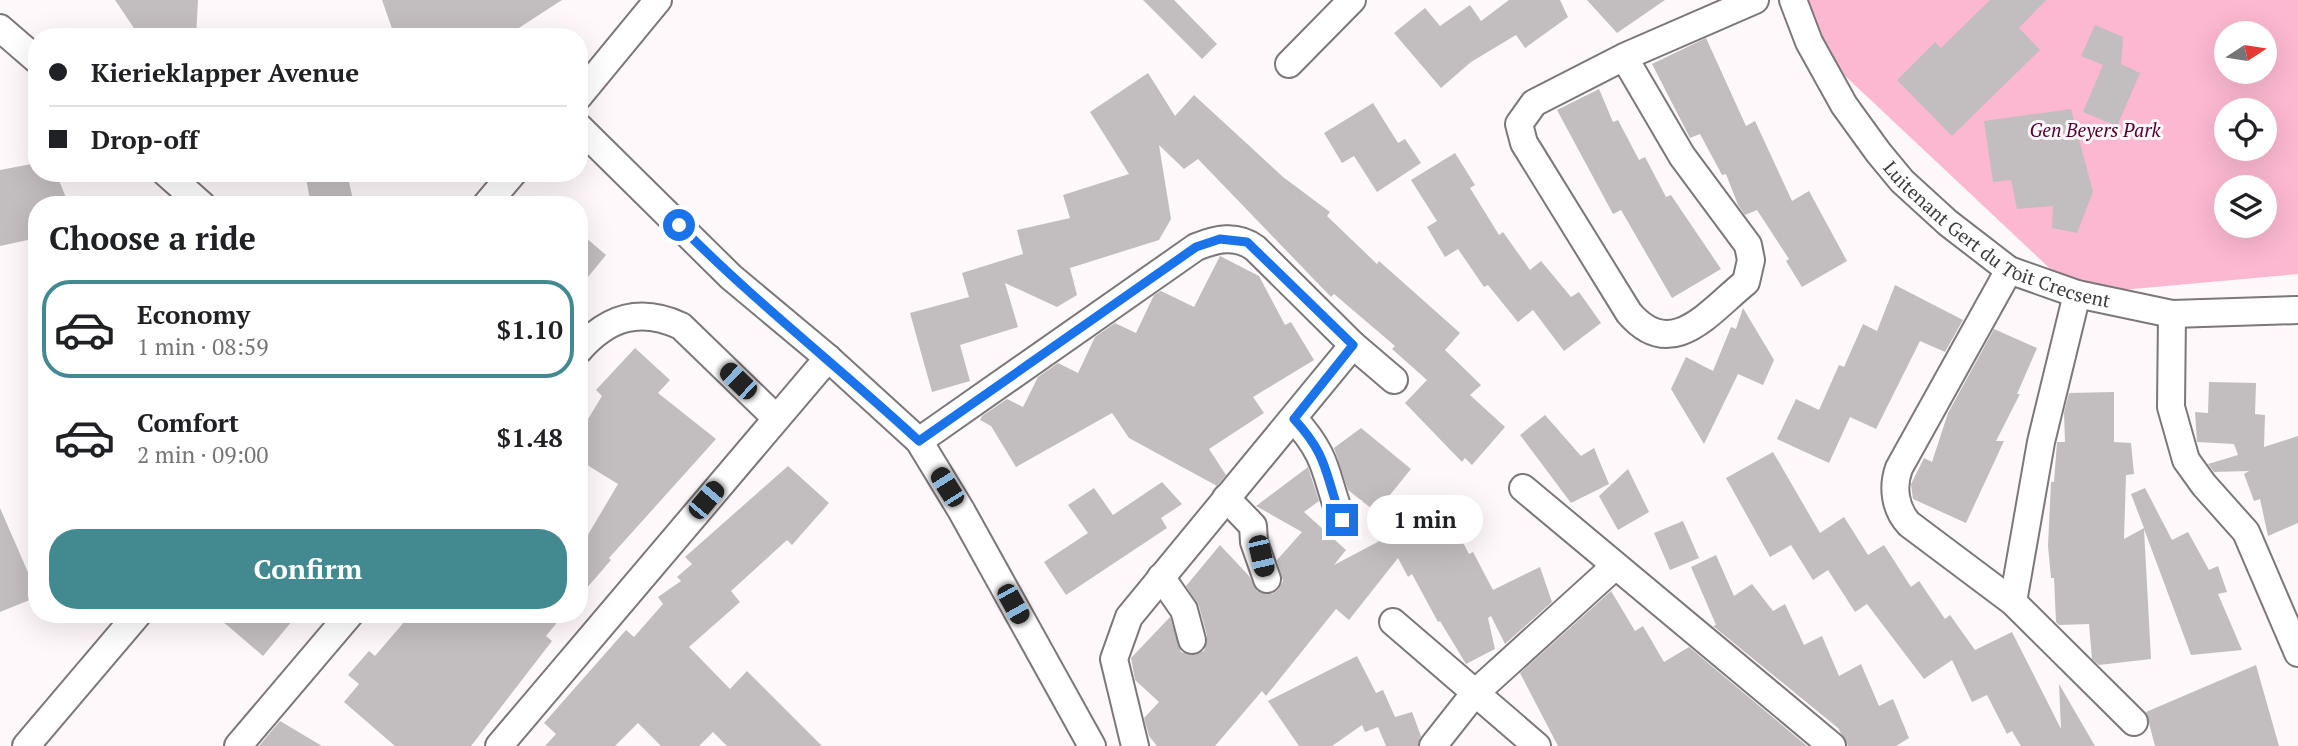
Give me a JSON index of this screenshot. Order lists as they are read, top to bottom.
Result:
{
  "streets": {
    "street": ["Luitenant Gert du Toit Crecsent"]
  },
  "parks": ["Gen Beyers Park"],
  "north": "right",
  "page": {
    "banner": ["Kierieklapper Avenue", "Drop-off"],
    "heading": "Choose a ride",
    "list": [
      {
        "name": "Economy",
        "note": "1 min · 08:59",
        "value": "$1.10"
      },
      {
        "name": "Comfort",
        "note": "2 min · 09:00",
        "value": "$1.48"
      }
    ],
    "bubble": "1 min",
    "buttons": "Confirm"
  }
}
